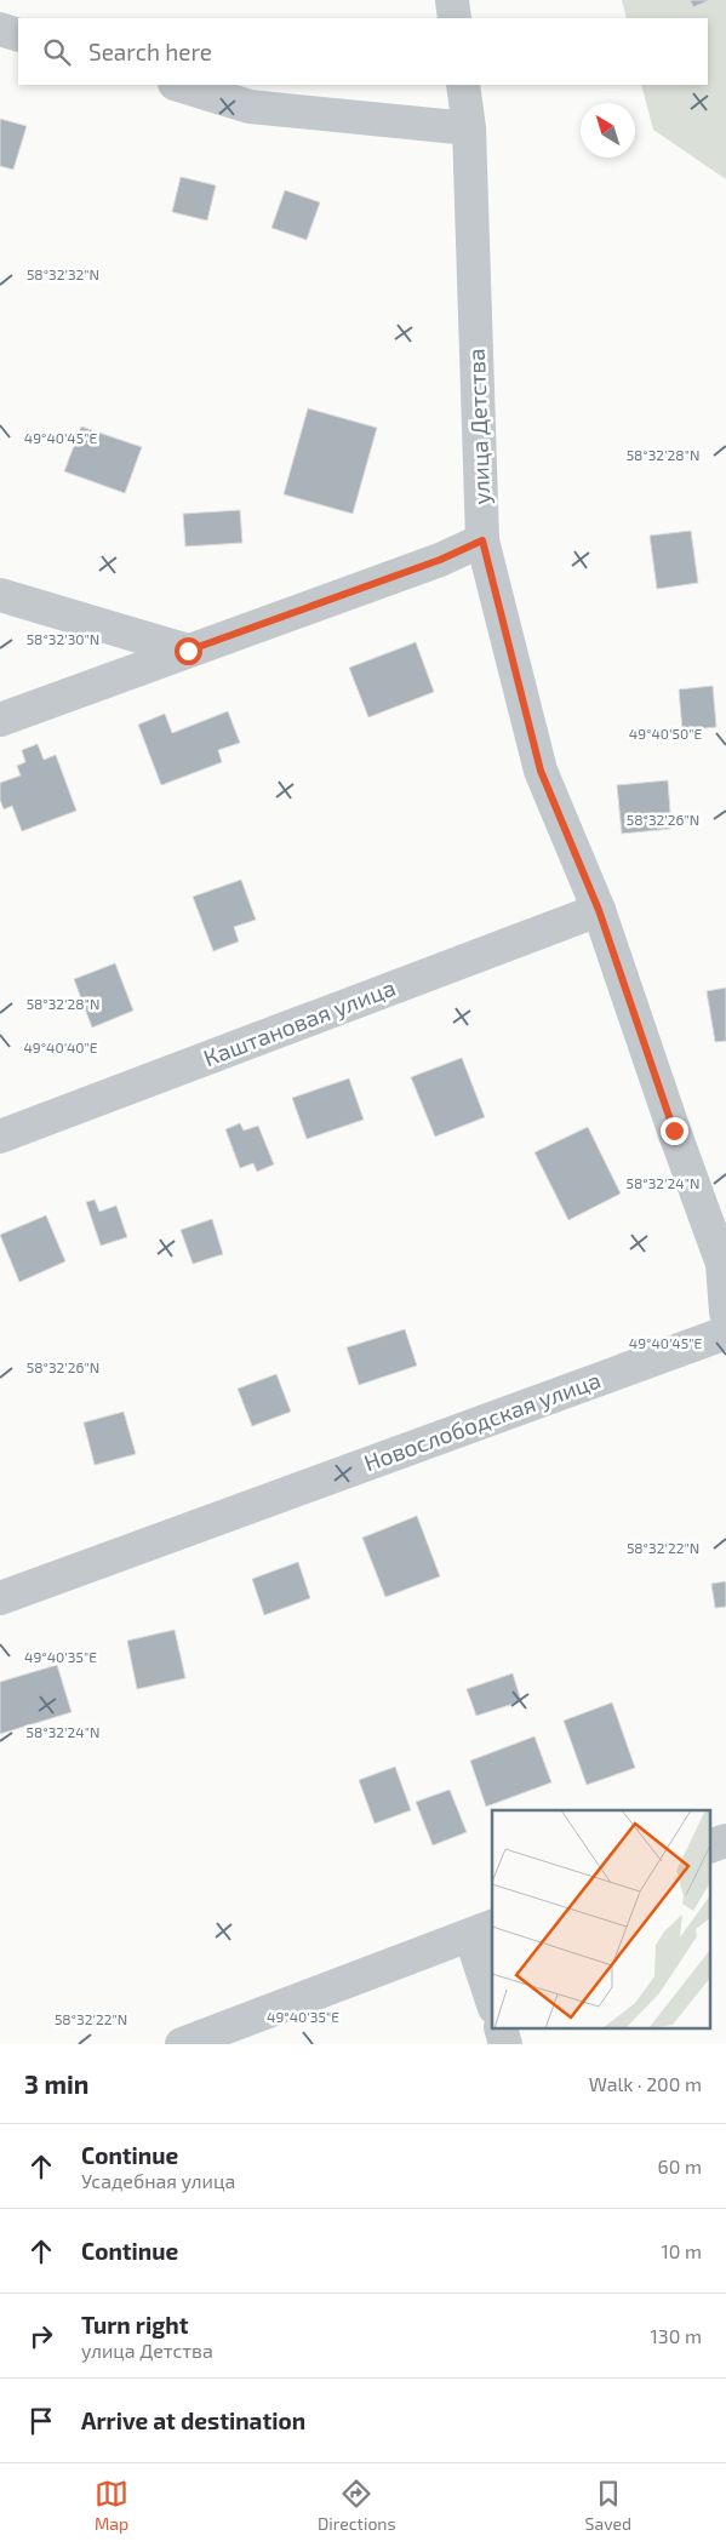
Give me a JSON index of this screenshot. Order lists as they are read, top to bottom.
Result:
{
  "streets": {
    "street": ["улица Детства", "Каштановая улица", "Новослободская улица"]
  },
  "crossings": [
    ["улица Детства", "Каштановая улица"]
  ],
  "north": "top left",
  "page": {
    "search": "Search here",
    "heading": ["3 min", "Walk · 200 m"],
    "list": [
      ["Continue", "Усадебная улица", "60 m"],
      ["Continue", "10 m"],
      ["Turn right", "улица Детства", "130 m"],
      "Arrive at destination"
    ],
    "nav": ["Map", "Directions", "Saved"]
  },
  "coordinates": [
    "58°32'32\"N",
    "49°40'45\"E",
    "58°32'28\"N",
    "58°32'30\"N",
    "49°40'50\"E",
    "58°32'26\"N",
    "49°40'40\"E",
    "58°32'24\"N",
    "58°32'22\"N",
    "49°40'35\"E"
  ]
}
